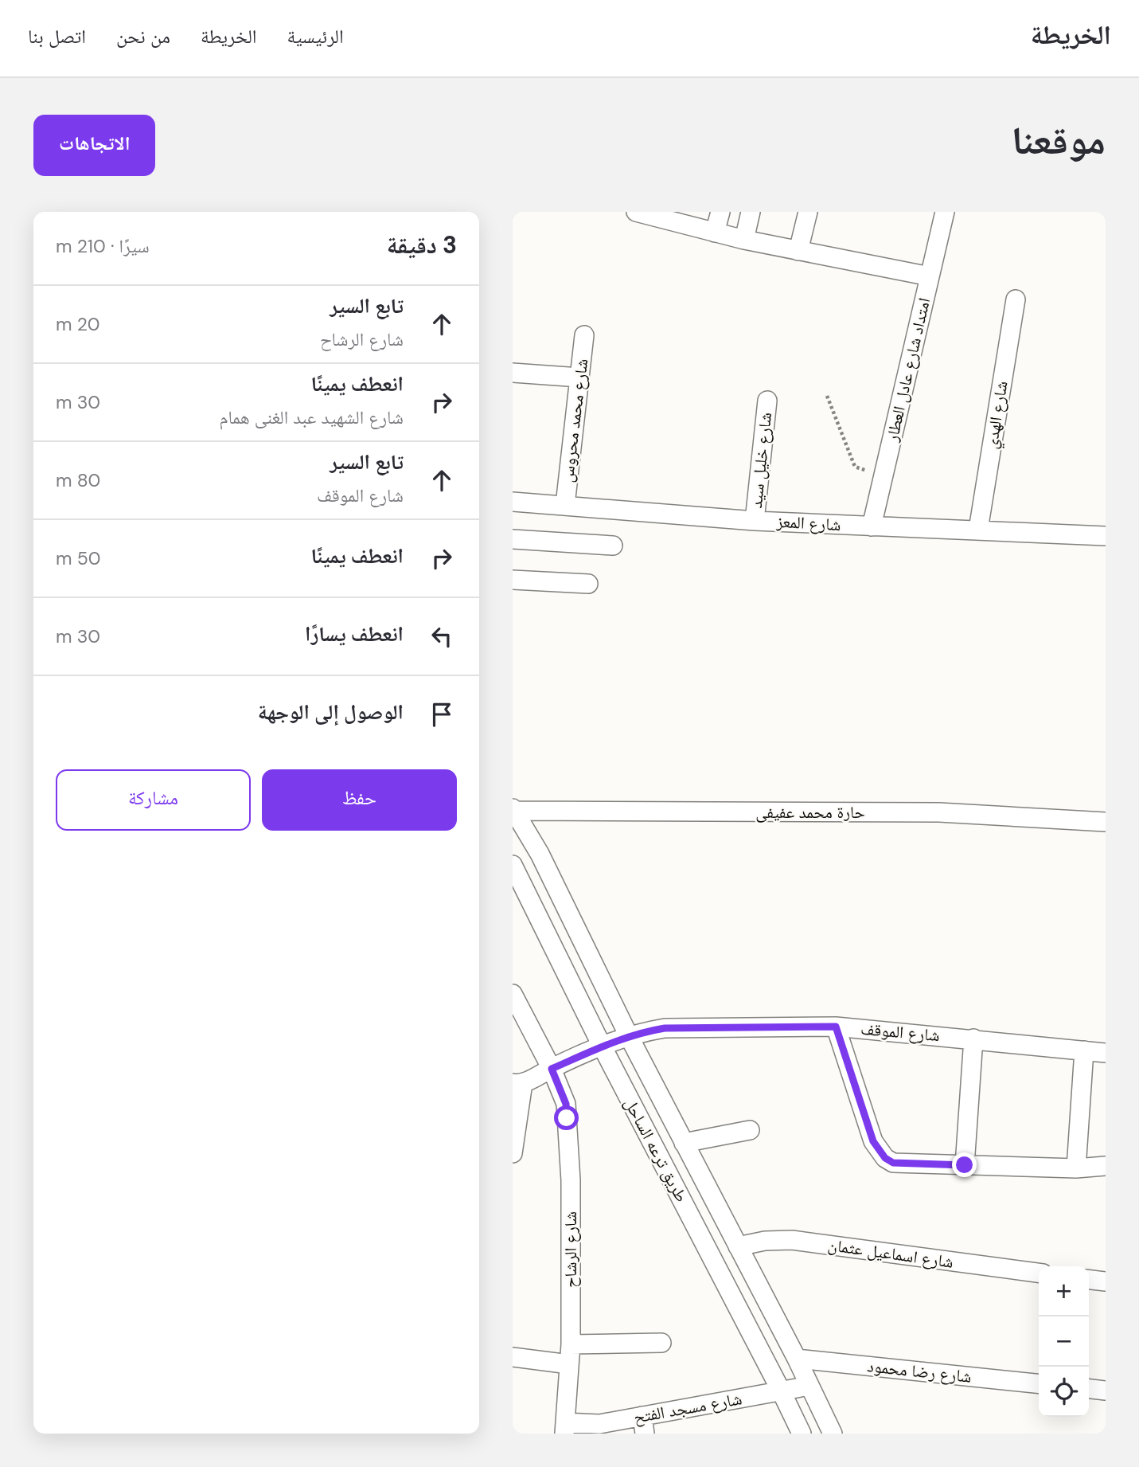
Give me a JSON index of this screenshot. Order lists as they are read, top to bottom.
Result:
{
  "streets": {
    "street": [
      "امتداد شارع عادل العطار",
      "شارع الهدي",
      "شارع محمد محروس",
      "شارع خليل سيد",
      "شارع المعز",
      "حارة محمد عفيفى",
      "شارع الموقف",
      "طريق ترعه الساحل",
      "شارع الرشاح",
      "شارع اسماعيل عثمان",
      "شارع رضا محمود",
      "شارع مسجد الفتح"
    ]
  },
  "crossings": [
    ["امتداد شارع عادل العطار", "شارع المعز"],
    ["شارع الهدي", "شارع المعز"],
    ["شارع محمد محروس", "شارع المعز"],
    ["شارع خليل سيد", "شارع المعز"],
    ["حارة محمد عفيفى", "طريق ترعه الساحل"],
    ["شارع الموقف", "طريق ترعه الساحل"],
    ["شارع الموقف", "شارع الرشاح"],
    ["طريق ترعه الساحل", "شارع اسماعيل عثمان"],
    ["طريق ترعه الساحل", "شارع رضا محمود"],
    ["طريق ترعه الساحل", "شارع مسجد الفتح"],
    ["شارع الرشاح", "شارع مسجد الفتح"]
  ],
  "page": {
    "header": "الخريطة",
    "nav": [
      "الرئيسية",
      "الخريطة",
      "من نحن",
      "اتصل بنا"
    ],
    "title": "موقعنا",
    "buttons": [
      "الاتجاهات",
      ["حفظ", "مشاركة"]
    ],
    "heading": ["3 دقيقة", "سيرًا · 210 m"],
    "list": [
      ["تابع السير", "شارع الرشاح", "20 m"],
      ["انعطف يمينًا", "شارع الشهيد عبد الغنى همام", "30 m"],
      ["تابع السير", "شارع الموقف", "80 m"],
      ["انعطف يمينًا", "50 m"],
      ["انعطف يسارًا", "30 m"],
      "الوصول إلى الوجهة"
    ],
    "map_buttons": ["+", "−"]
  }
}
